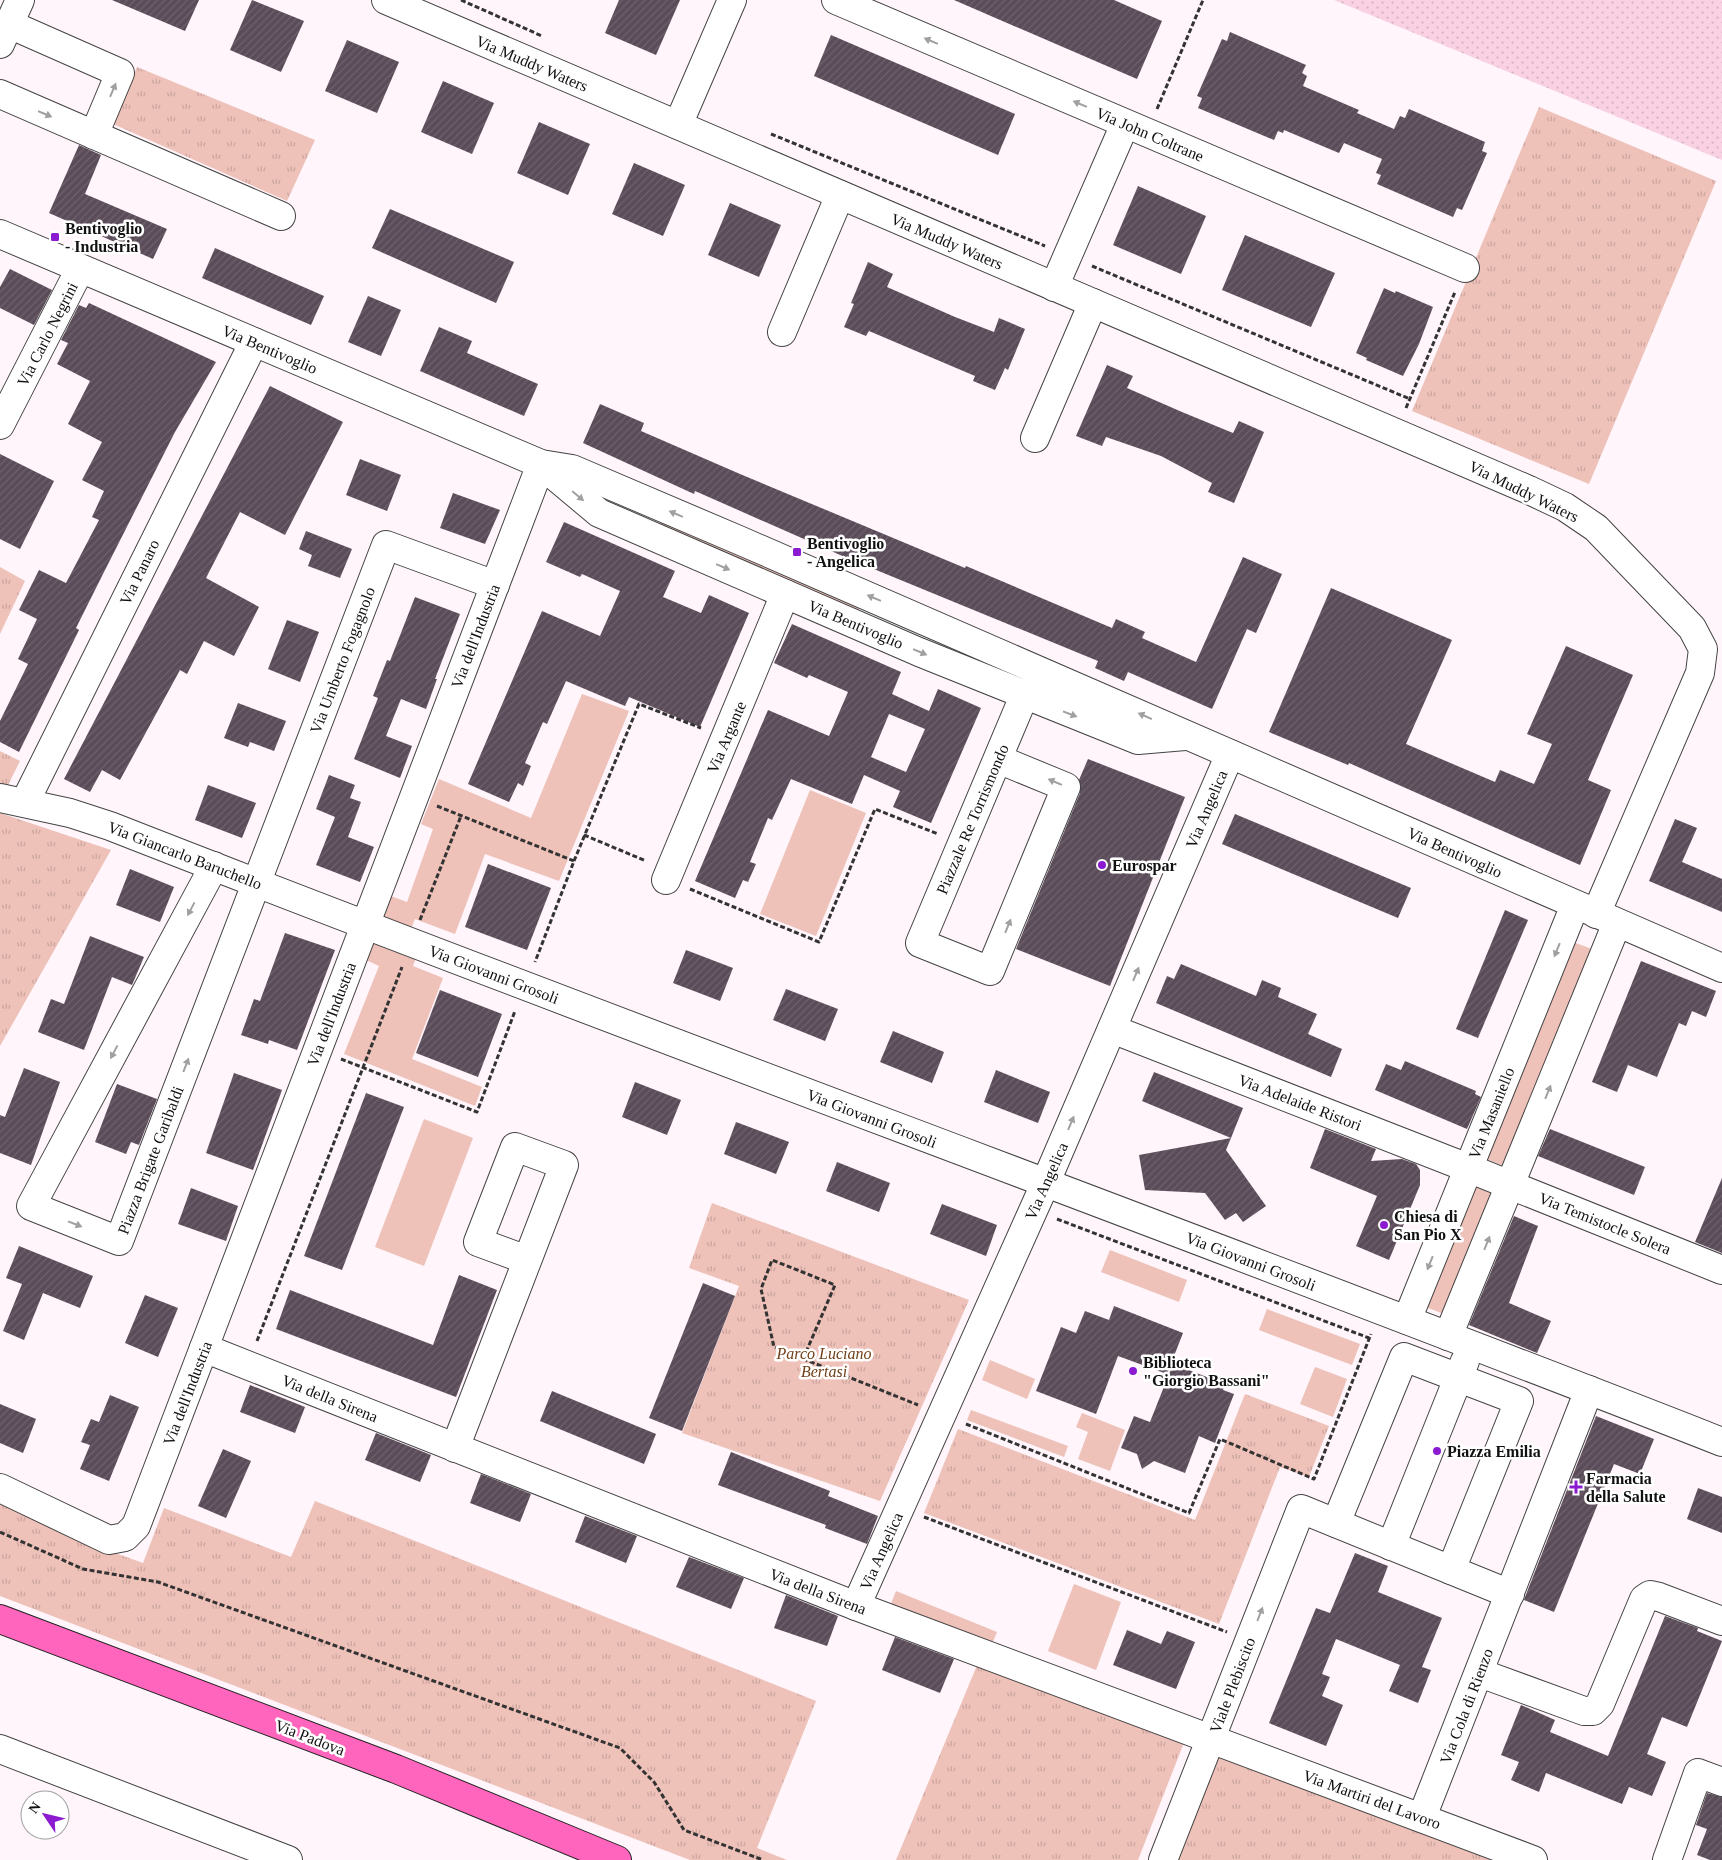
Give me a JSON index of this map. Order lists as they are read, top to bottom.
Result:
{
  "streets": {
    "main road": ["Via Padova"],
    "street": [
      "Via Muddy Waters",
      "Via John Coltrane",
      "Via Carlo Negrini",
      "Via Bentivoglio",
      "Via Panaro",
      "Via dell'Industria",
      "Via Umberto Fogagnolo",
      "Via Argante",
      "Via Angelica",
      "Piazzale Re Torrismondo",
      "Via Giancarlo Baruchello",
      "Via Giovanni Grosoli",
      "Via Adelaide Ristori",
      "Via Masaniello",
      "Piazza Brigate Garibaldi",
      "Via Temistocle Solera",
      "Via della Sirena",
      "Viale Plebiscito",
      "Via Cola di Rienzo",
      "Via Martiri del Lavoro"
    ]
  },
  "crossings": [
    ["Via Muddy Waters", "Via Bentivoglio"],
    ["Via Muddy Waters", "Via Masaniello"],
    ["Via Carlo Negrini", "Via Bentivoglio"],
    ["Via Bentivoglio", "Via Panaro"],
    ["Via Bentivoglio", "Via dell'Industria"],
    ["Via Bentivoglio", "Via Argante"],
    ["Via Bentivoglio", "Via Angelica"],
    ["Via Bentivoglio", "Piazzale Re Torrismondo"],
    ["Via Bentivoglio", "Via Masaniello"],
    ["Via Panaro", "Via Giancarlo Baruchello"],
    ["Via dell'Industria", "Via Umberto Fogagnolo"],
    ["Via dell'Industria", "Via Giancarlo Baruchello"],
    ["Via dell'Industria", "Via Giovanni Grosoli"],
    ["Via dell'Industria", "Via della Sirena"],
    ["Via Umberto Fogagnolo", "Via Giancarlo Baruchello"],
    ["Via Umberto Fogagnolo", "Piazza Brigate Garibaldi"],
    ["Via Angelica", "Via Giovanni Grosoli"],
    ["Via Angelica", "Via Adelaide Ristori"],
    ["Via Angelica", "Via della Sirena"],
    ["Via Giancarlo Baruchello", "Via Giovanni Grosoli"],
    ["Via Giancarlo Baruchello", "Piazza Brigate Garibaldi"],
    ["Via Adelaide Ristori", "Via Masaniello"],
    ["Via Adelaide Ristori", "Via Temistocle Solera"],
    ["Via Masaniello", "Via Temistocle Solera"],
    ["Via della Sirena", "Viale Plebiscito"],
    ["Via della Sirena", "Via Martiri del Lavoro"],
    ["Viale Plebiscito", "Via Martiri del Lavoro"],
    ["Via Cola di Rienzo", "Via Martiri del Lavoro"]
  ],
  "one_way": ["Via John Coltrane", "Via Angelica", "Viale Plebiscito"],
  "parks": ["Parco Luciano Bertasi"],
  "places": {
    "transit": ["Bentivoglio - Industria", "Bentivoglio - Angelica"],
    "other": [
      "Eurospar",
      "Chiesa di San Pio X",
      "Biblioteca \"Giorgio Bassani\"",
      "Piazza Emilia"
    ],
    "health": ["Farmacia della Salute"]
  },
  "north": "top left"
}
